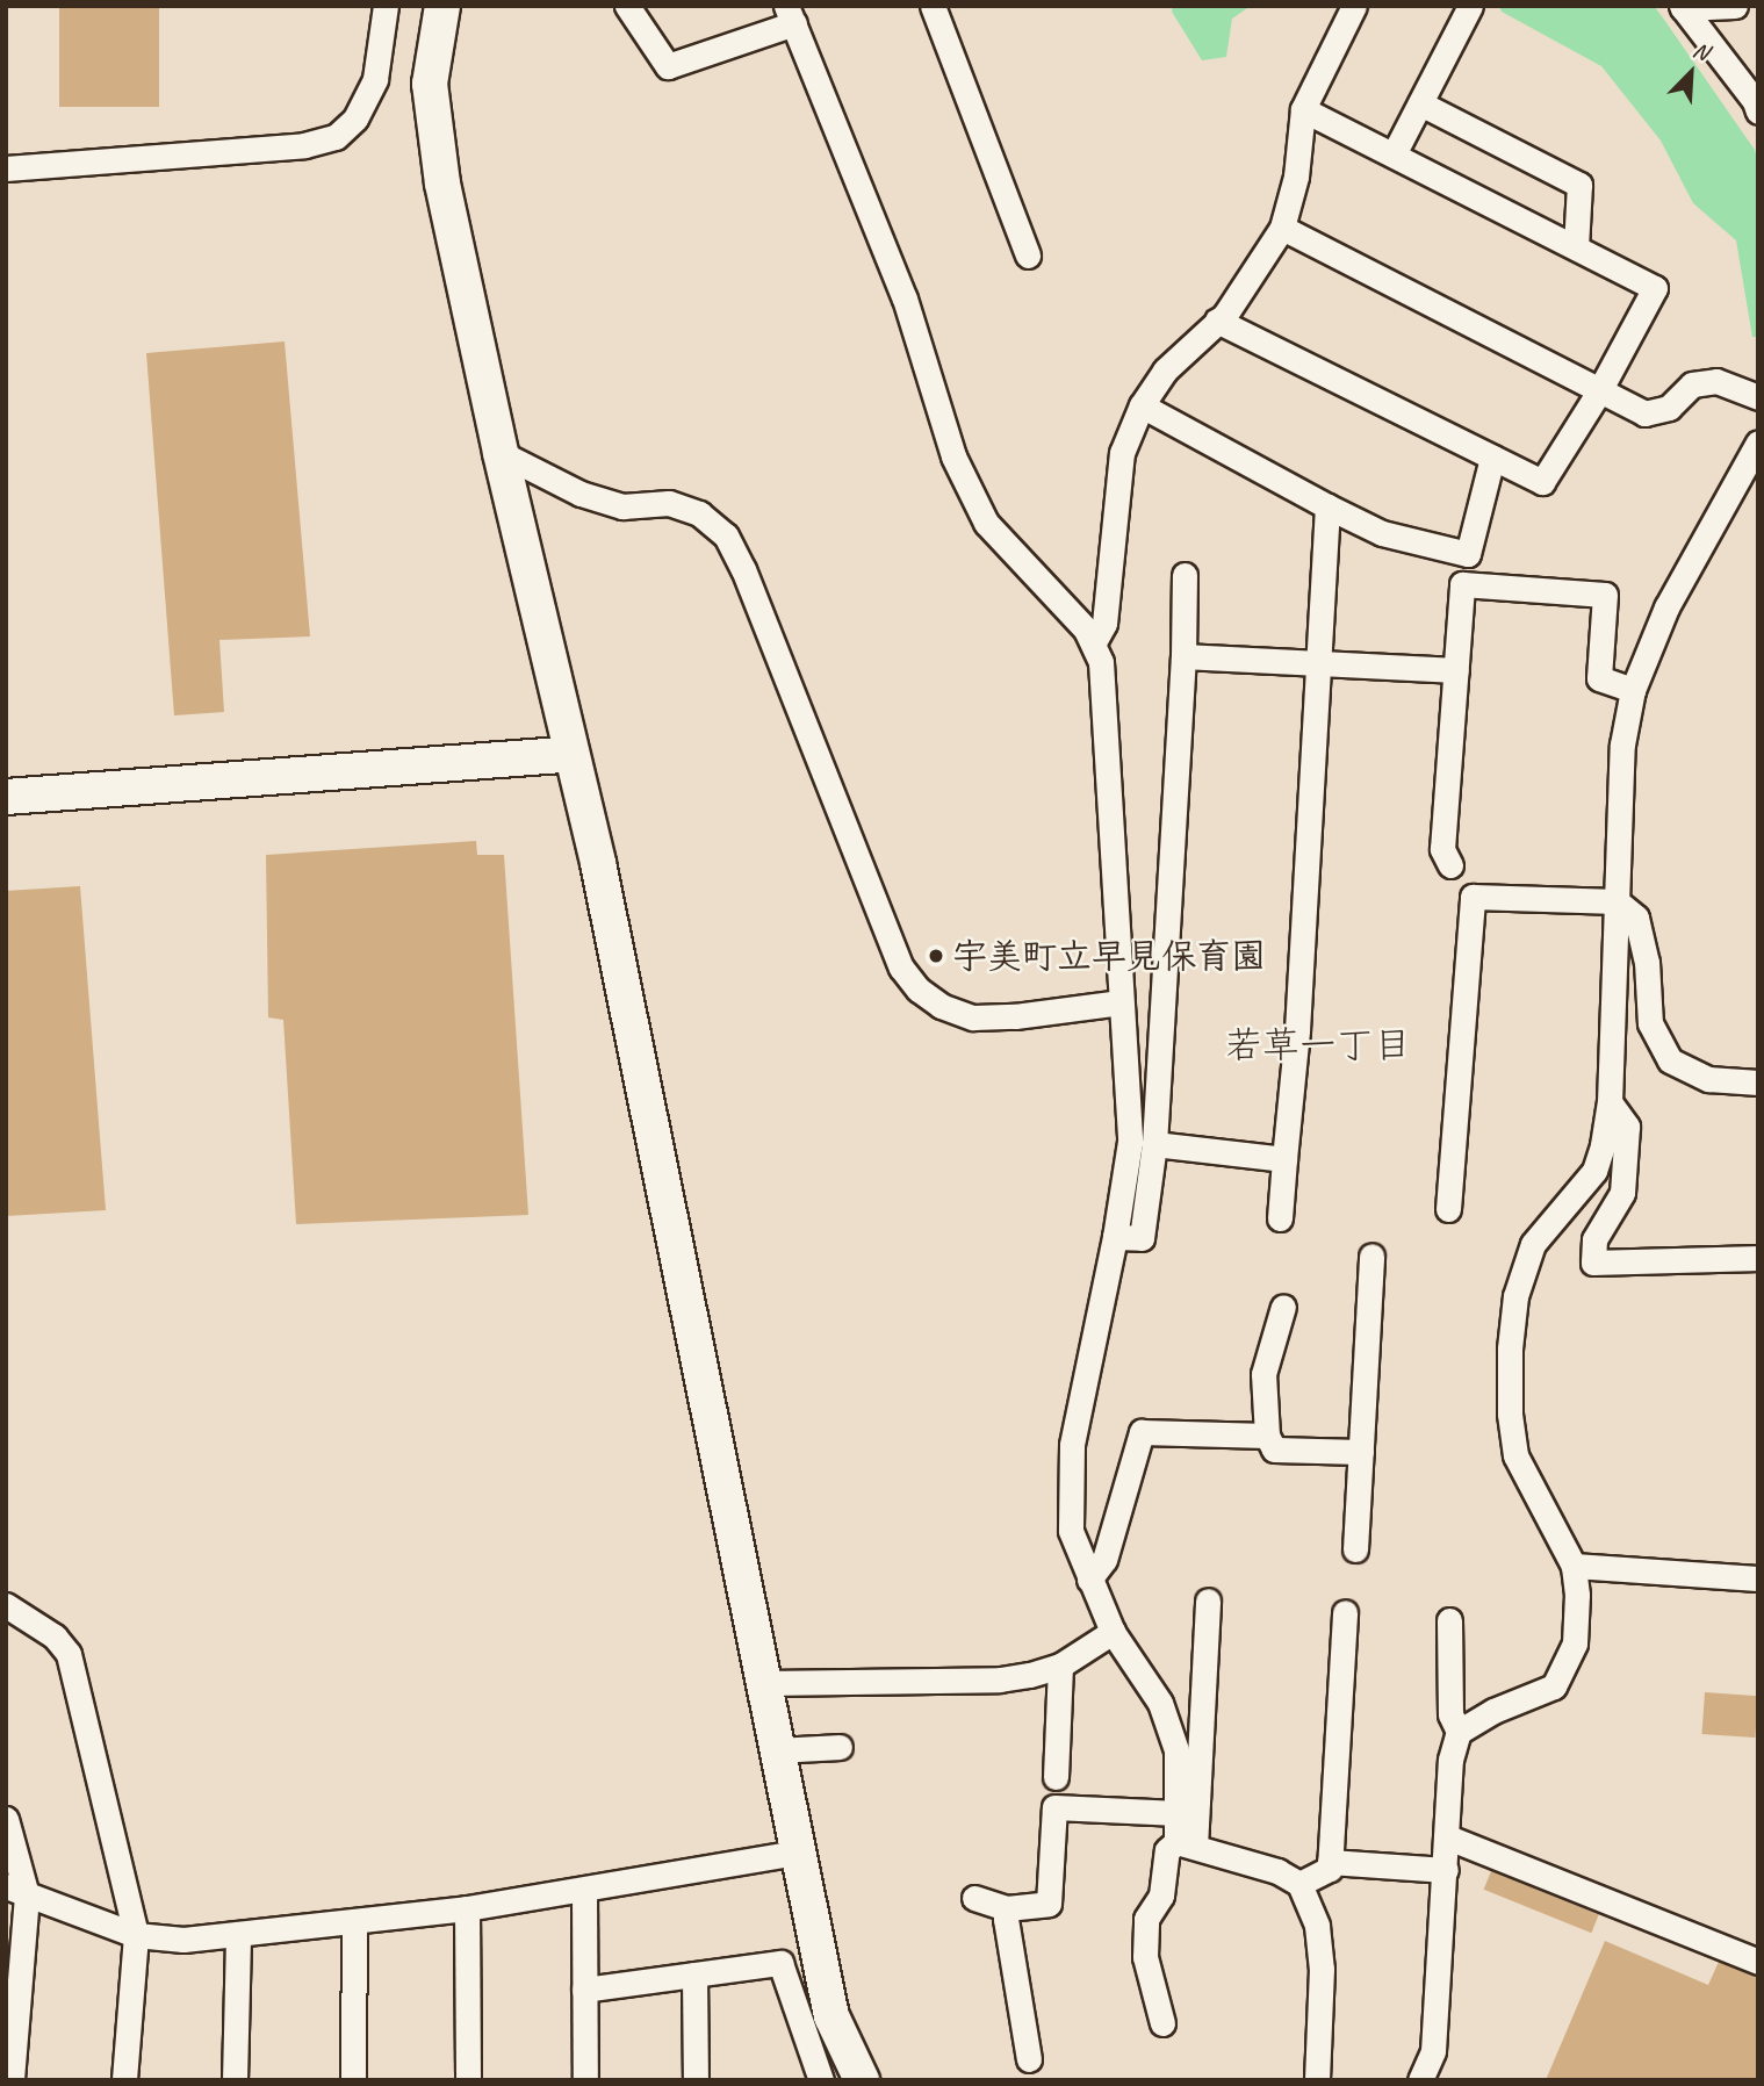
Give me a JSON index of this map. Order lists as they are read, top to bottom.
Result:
{
  "districts": ["若草一丁目"],
  "places": ["宇美町立早見保育園"],
  "north": "top right"
}
